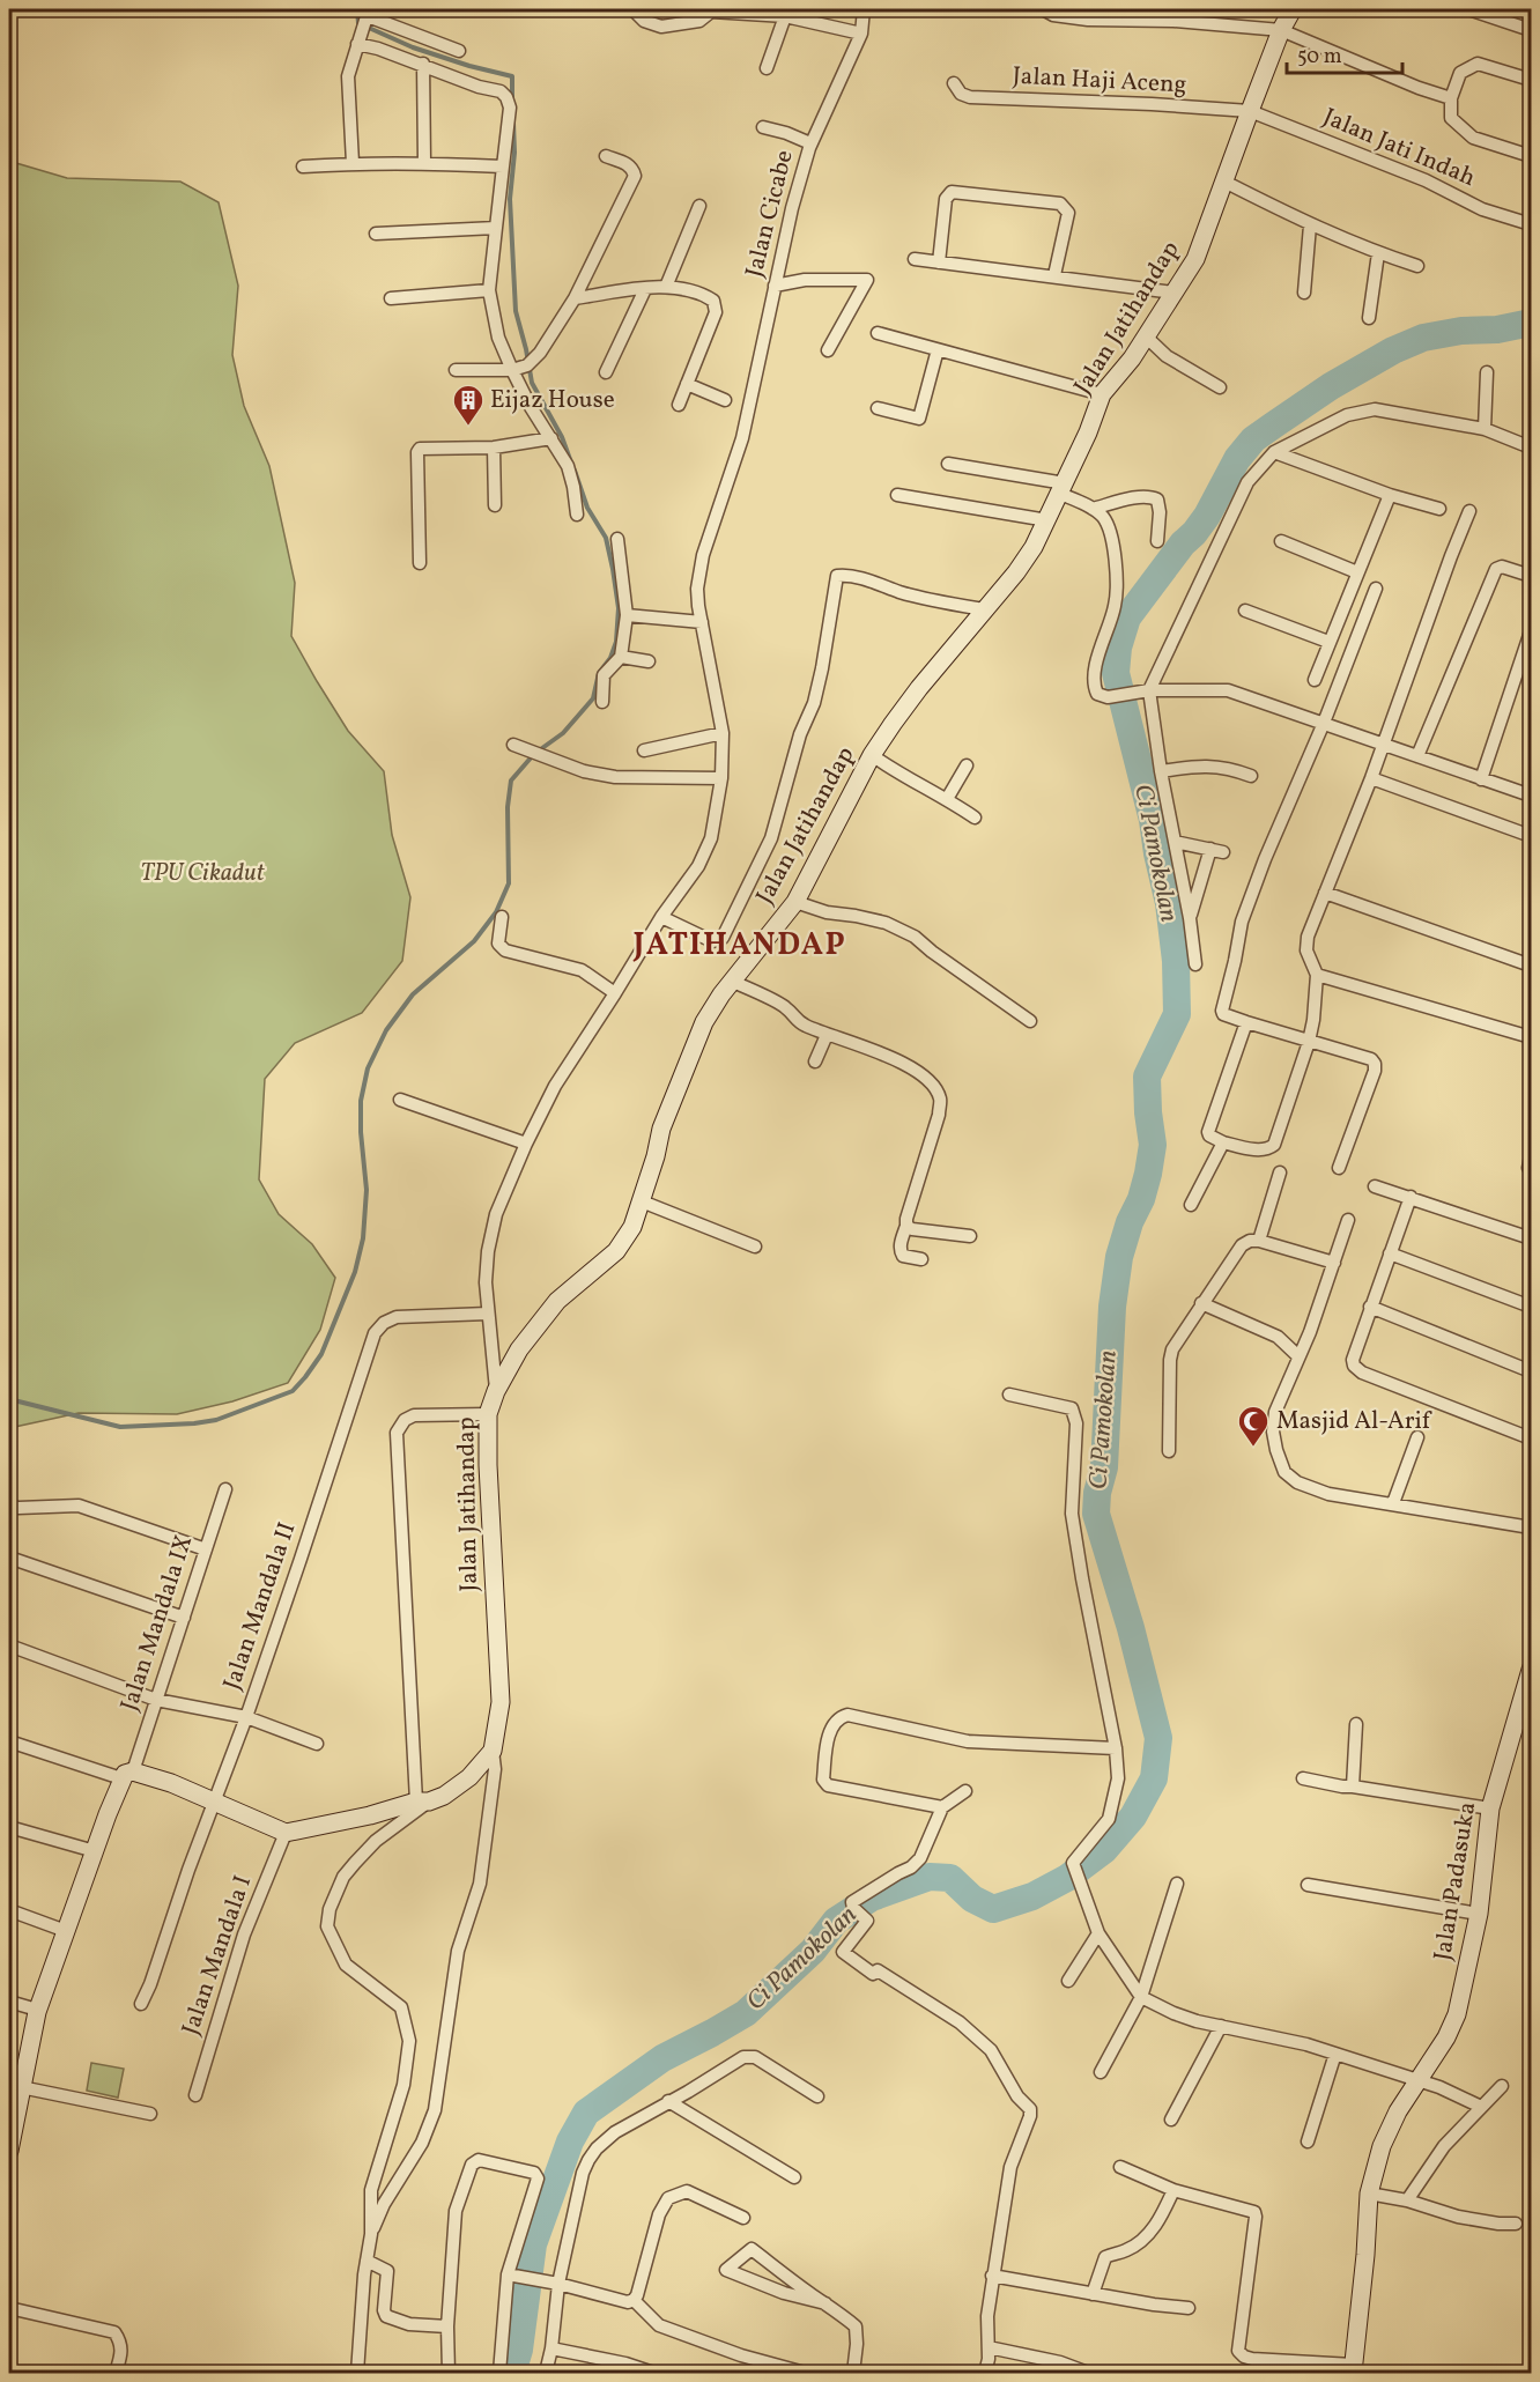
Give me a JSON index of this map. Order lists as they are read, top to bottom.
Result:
{
  "streets": {
    "street": [
      "Jalan Haji Aceng",
      "Jalan Jati Indah",
      "Jalan Cicabe",
      "Jalan Jatihandap",
      "Jalan Mandala II",
      "Jalan Mandala IX",
      "Jalan Padasuka",
      "Jalan Mandala I"
    ]
  },
  "crossings": [
    ["Jalan Haji Aceng", "Jalan Jati Indah"],
    ["Jalan Haji Aceng", "Jalan Jatihandap"],
    ["Jalan Jati Indah", "Jalan Jatihandap"],
    ["Jalan Cicabe", "Jalan Jatihandap"],
    ["Jalan Cicabe", "Jalan Mandala II"]
  ],
  "districts": ["JATIHANDAP"],
  "water": ["Ci Pamokolan"],
  "parks": ["TPU Cikadut"],
  "places": {
    "building": ["Eijaz House"],
    "mosque": ["Masjid Al-Arif"]
  },
  "scale_bar": "50 m"
}
